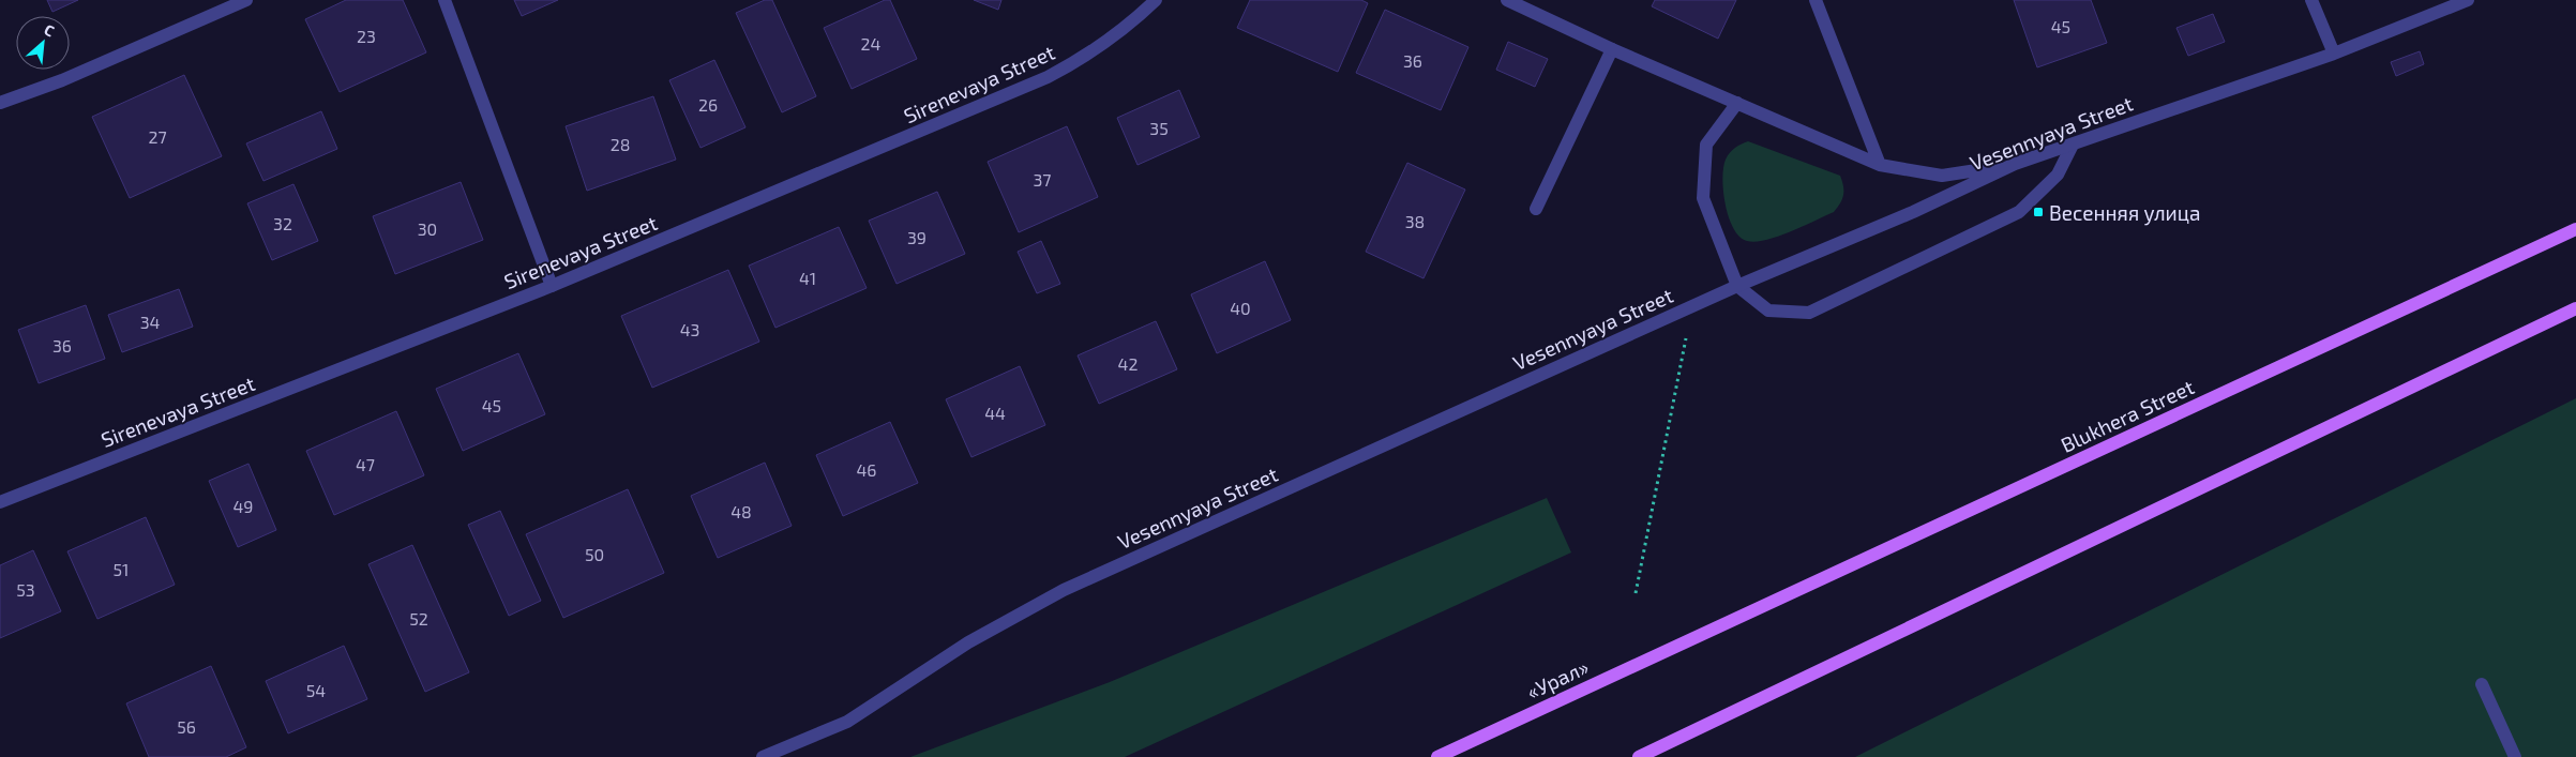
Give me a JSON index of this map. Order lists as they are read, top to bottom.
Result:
{
  "streets": {
    "main road": ["Blukhera Street", "«Урал»"],
    "street": ["Sirenevaya Street", "Vesennyaya Street"]
  },
  "crossings": [
    ["Blukhera Street", "«Урал»"]
  ],
  "places": {
    "transit": ["Весенняя улица"]
  },
  "house_numbers": [
    "45",
    "23",
    "24",
    "36",
    "26",
    "35",
    "27",
    "28",
    "37",
    "38",
    "32",
    "30",
    "39",
    "41",
    "40",
    "34",
    "43",
    "36",
    "42",
    "45",
    "44",
    "47",
    "46",
    "49",
    "48",
    "50",
    "51",
    "53",
    "52",
    "54",
    "56"
  ],
  "north": "top right"
}
